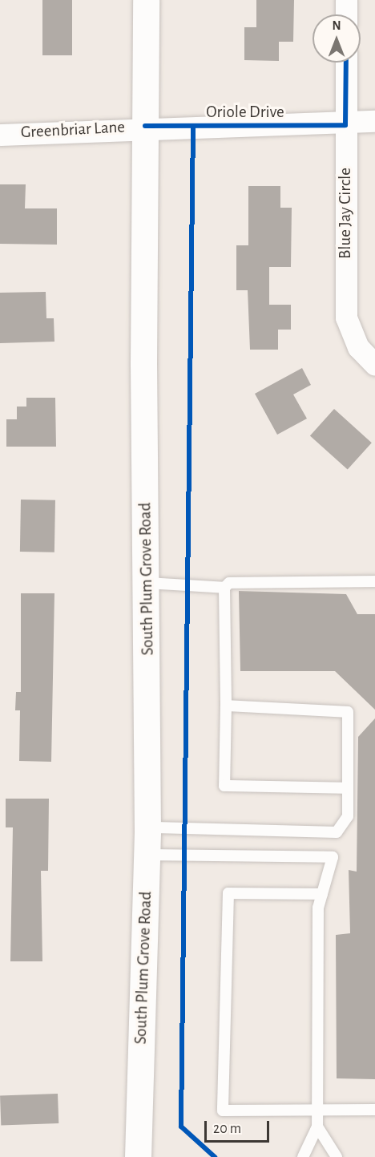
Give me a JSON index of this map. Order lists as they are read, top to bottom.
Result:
{
  "streets": {
    "street": [
      "Oriole Drive",
      "Greenbriar Lane",
      "Blue Jay Circle",
      "South Plum Grove Road"
    ]
  },
  "crossings": [
    ["Oriole Drive", "Greenbriar Lane"],
    ["Oriole Drive", "Blue Jay Circle"],
    ["Oriole Drive", "South Plum Grove Road"],
    ["Greenbriar Lane", "South Plum Grove Road"]
  ],
  "scale_bar": "20 m",
  "north": "top"
}
